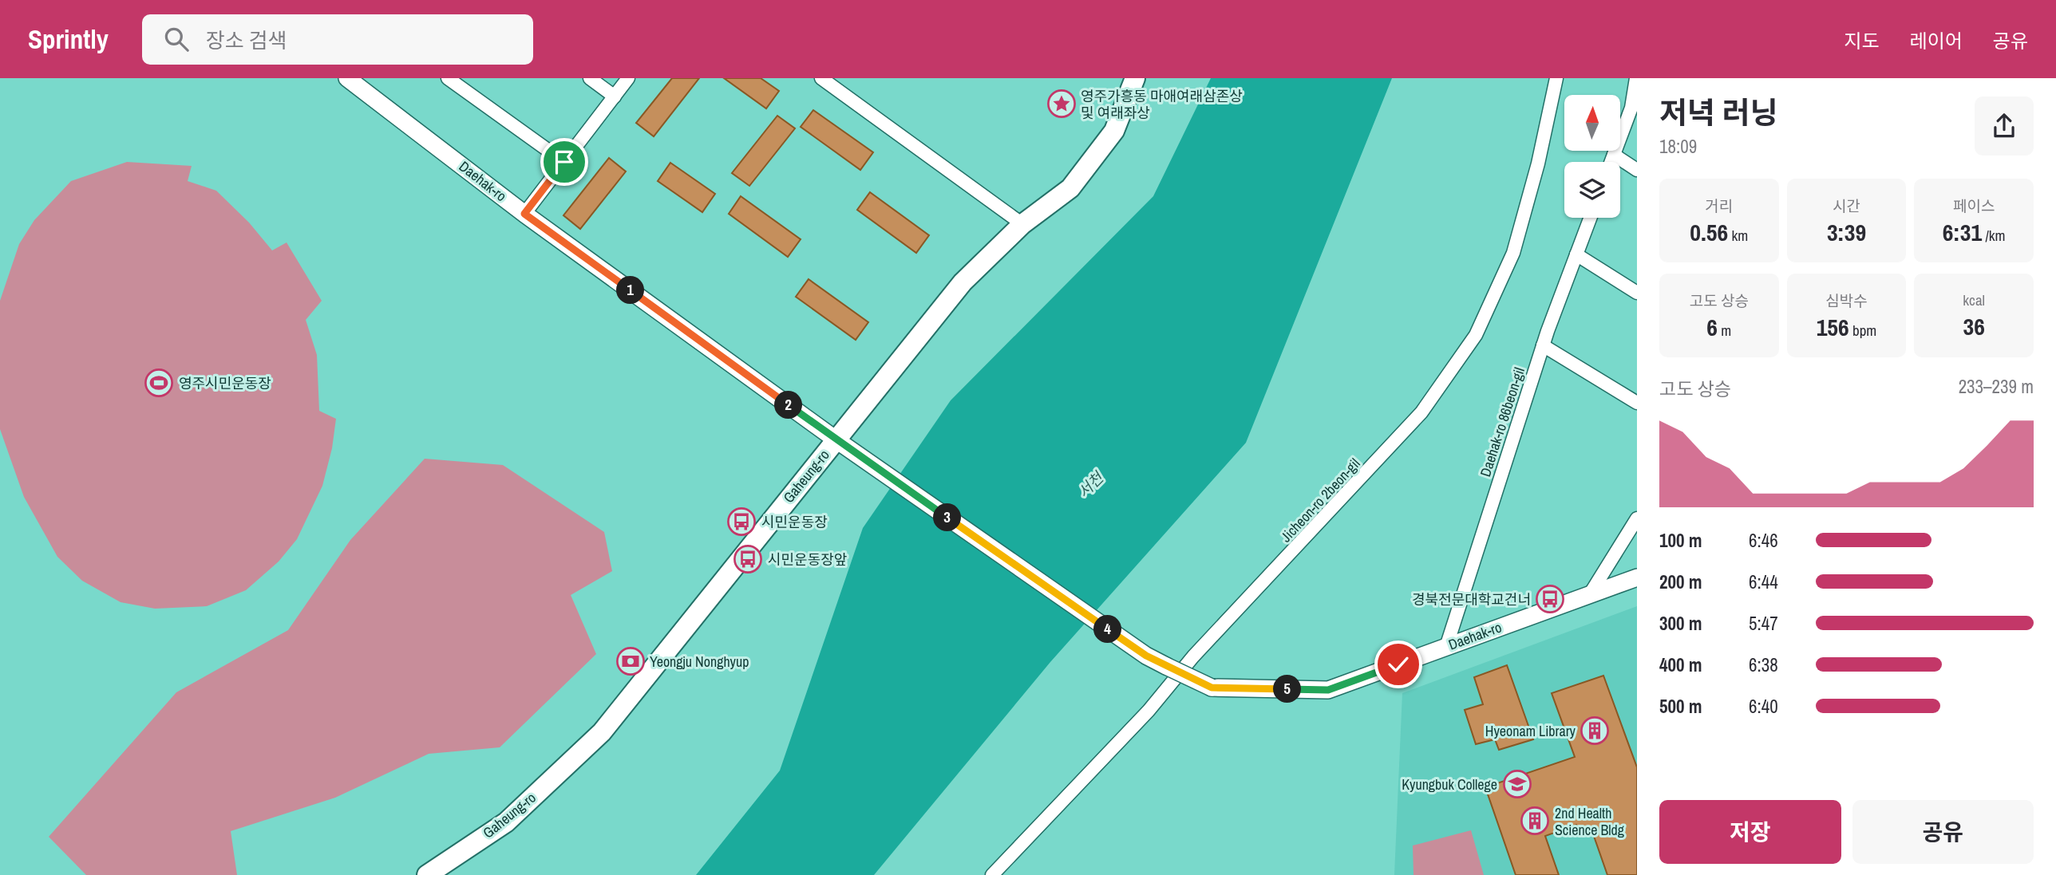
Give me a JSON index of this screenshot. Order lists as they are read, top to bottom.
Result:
{
  "streets": {
    "main road": ["Daehak-ro", "Gaheung-ro"],
    "street": ["Daehak-ro 86beon-gil", "Jicheon-ro 2beon-gil"]
  },
  "crossings": [
    ["Daehak-ro", "Daehak-ro 86beon-gil"],
    ["Daehak-ro", "Gaheung-ro"]
  ],
  "water": ["서천"],
  "places": {
    "place": ["영주가흥동 마애여래삼존상 및 여래좌상"],
    "sports": ["영주시민운동장"],
    "bus stop": ["시민운동장", "시민운동장앞", "경북전문대학교건너"],
    "bank": ["Yeongju Nonghyup"],
    "building": ["Hyeonam Library", "2nd Health Science Bldg"],
    "school or university": ["Kyungbuk College"]
  },
  "north": "top",
  "page": {
    "header": "Sprintly",
    "search": "장소 검색",
    "nav": ["지도", "레이어", "공유"],
    "heading": ["저녁 러닝", "18:09"],
    "stats": [
      ["거리", "0.56 km"],
      ["시간", "3:39"],
      ["페이스", "6:31 /km"],
      ["고도 상승", "6 m"],
      ["심박수", "156 bpm"],
      ["kcal", "36"]
    ],
    "pins": [
      "1",
      "2",
      "3",
      "4",
      "5"
    ],
    "chart": ["고도 상승", "233–239 m"],
    "list": [
      {
        "name": "100 m",
        "note": "6:46"
      },
      {
        "name": "200 m",
        "note": "6:44"
      },
      {
        "name": "300 m",
        "note": "5:47"
      },
      {
        "name": "400 m",
        "note": "6:38"
      },
      {
        "name": "500 m",
        "note": "6:40"
      }
    ],
    "buttons": ["저장", "공유"]
  }
}
